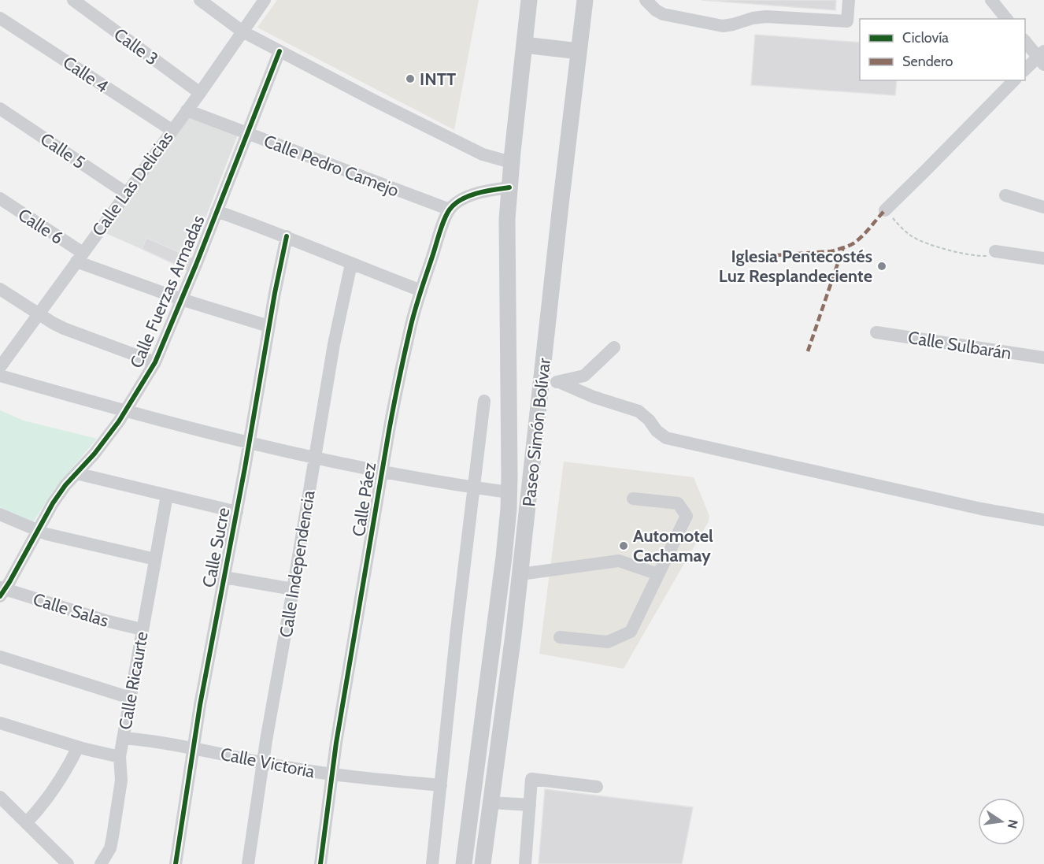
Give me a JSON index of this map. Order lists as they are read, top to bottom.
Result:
{
  "streets": {
    "main road": ["Paseo Simón Bolívar"],
    "street": [
      "Calle 3",
      "Calle 4",
      "Calle 5",
      "Calle Pedro Camejo",
      "Calle Las Delicias",
      "Calle 6",
      "Calle Fuerzas Armadas",
      "Calle Sulbarán",
      "Calle Páez",
      "Calle Sucre",
      "Calle Independencia",
      "Calle Salas",
      "Calle Ricaurte",
      "Calle Victoria"
    ]
  },
  "crossings": [
    ["Calle 3", "Calle Las Delicias"],
    ["Calle 4", "Calle Las Delicias"],
    ["Calle 5", "Calle Las Delicias"],
    ["Calle Pedro Camejo", "Calle Las Delicias"],
    ["Calle Pedro Camejo", "Calle Fuerzas Armadas"],
    ["Calle Pedro Camejo", "Calle Páez"],
    ["Calle Las Delicias", "Calle 6"],
    ["Calle 6", "Calle Fuerzas Armadas"],
    ["Calle 6", "Calle Sucre"],
    ["Calle Fuerzas Armadas", "Calle Salas"],
    ["Calle Páez", "Calle Victoria"],
    ["Calle Sucre", "Calle Victoria"],
    ["Calle Independencia", "Calle Victoria"],
    ["Calle Salas", "Calle Ricaurte"],
    ["Calle Ricaurte", "Calle Victoria"]
  ],
  "places": ["INTT", "Iglesia Pentecostés Luz Resplandeciente", "Automotel Cachamay"],
  "legend": ["Ciclovía", "Sendero"],
  "north": "right"
}
